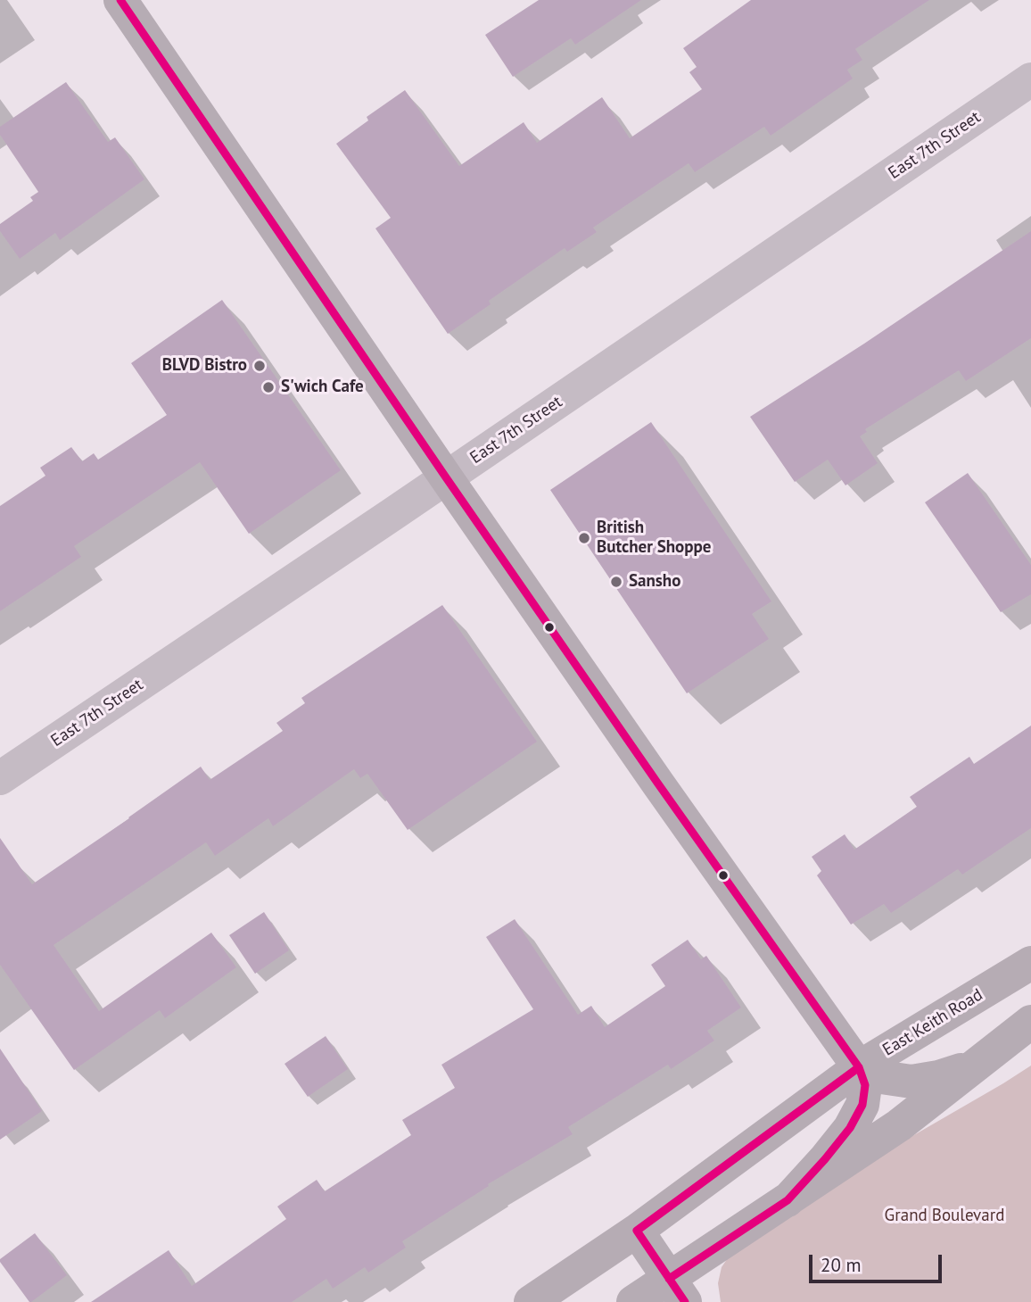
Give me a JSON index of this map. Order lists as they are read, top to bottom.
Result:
{
  "streets": {
    "street": ["East 7th Street", "East Keith Road"]
  },
  "parks": ["Grand Boulevard"],
  "places": [
    "BLVD Bistro",
    "S'wich Cafe",
    "British Butcher Shoppe",
    "Sansho"
  ],
  "scale_bar": "20 m"
}
